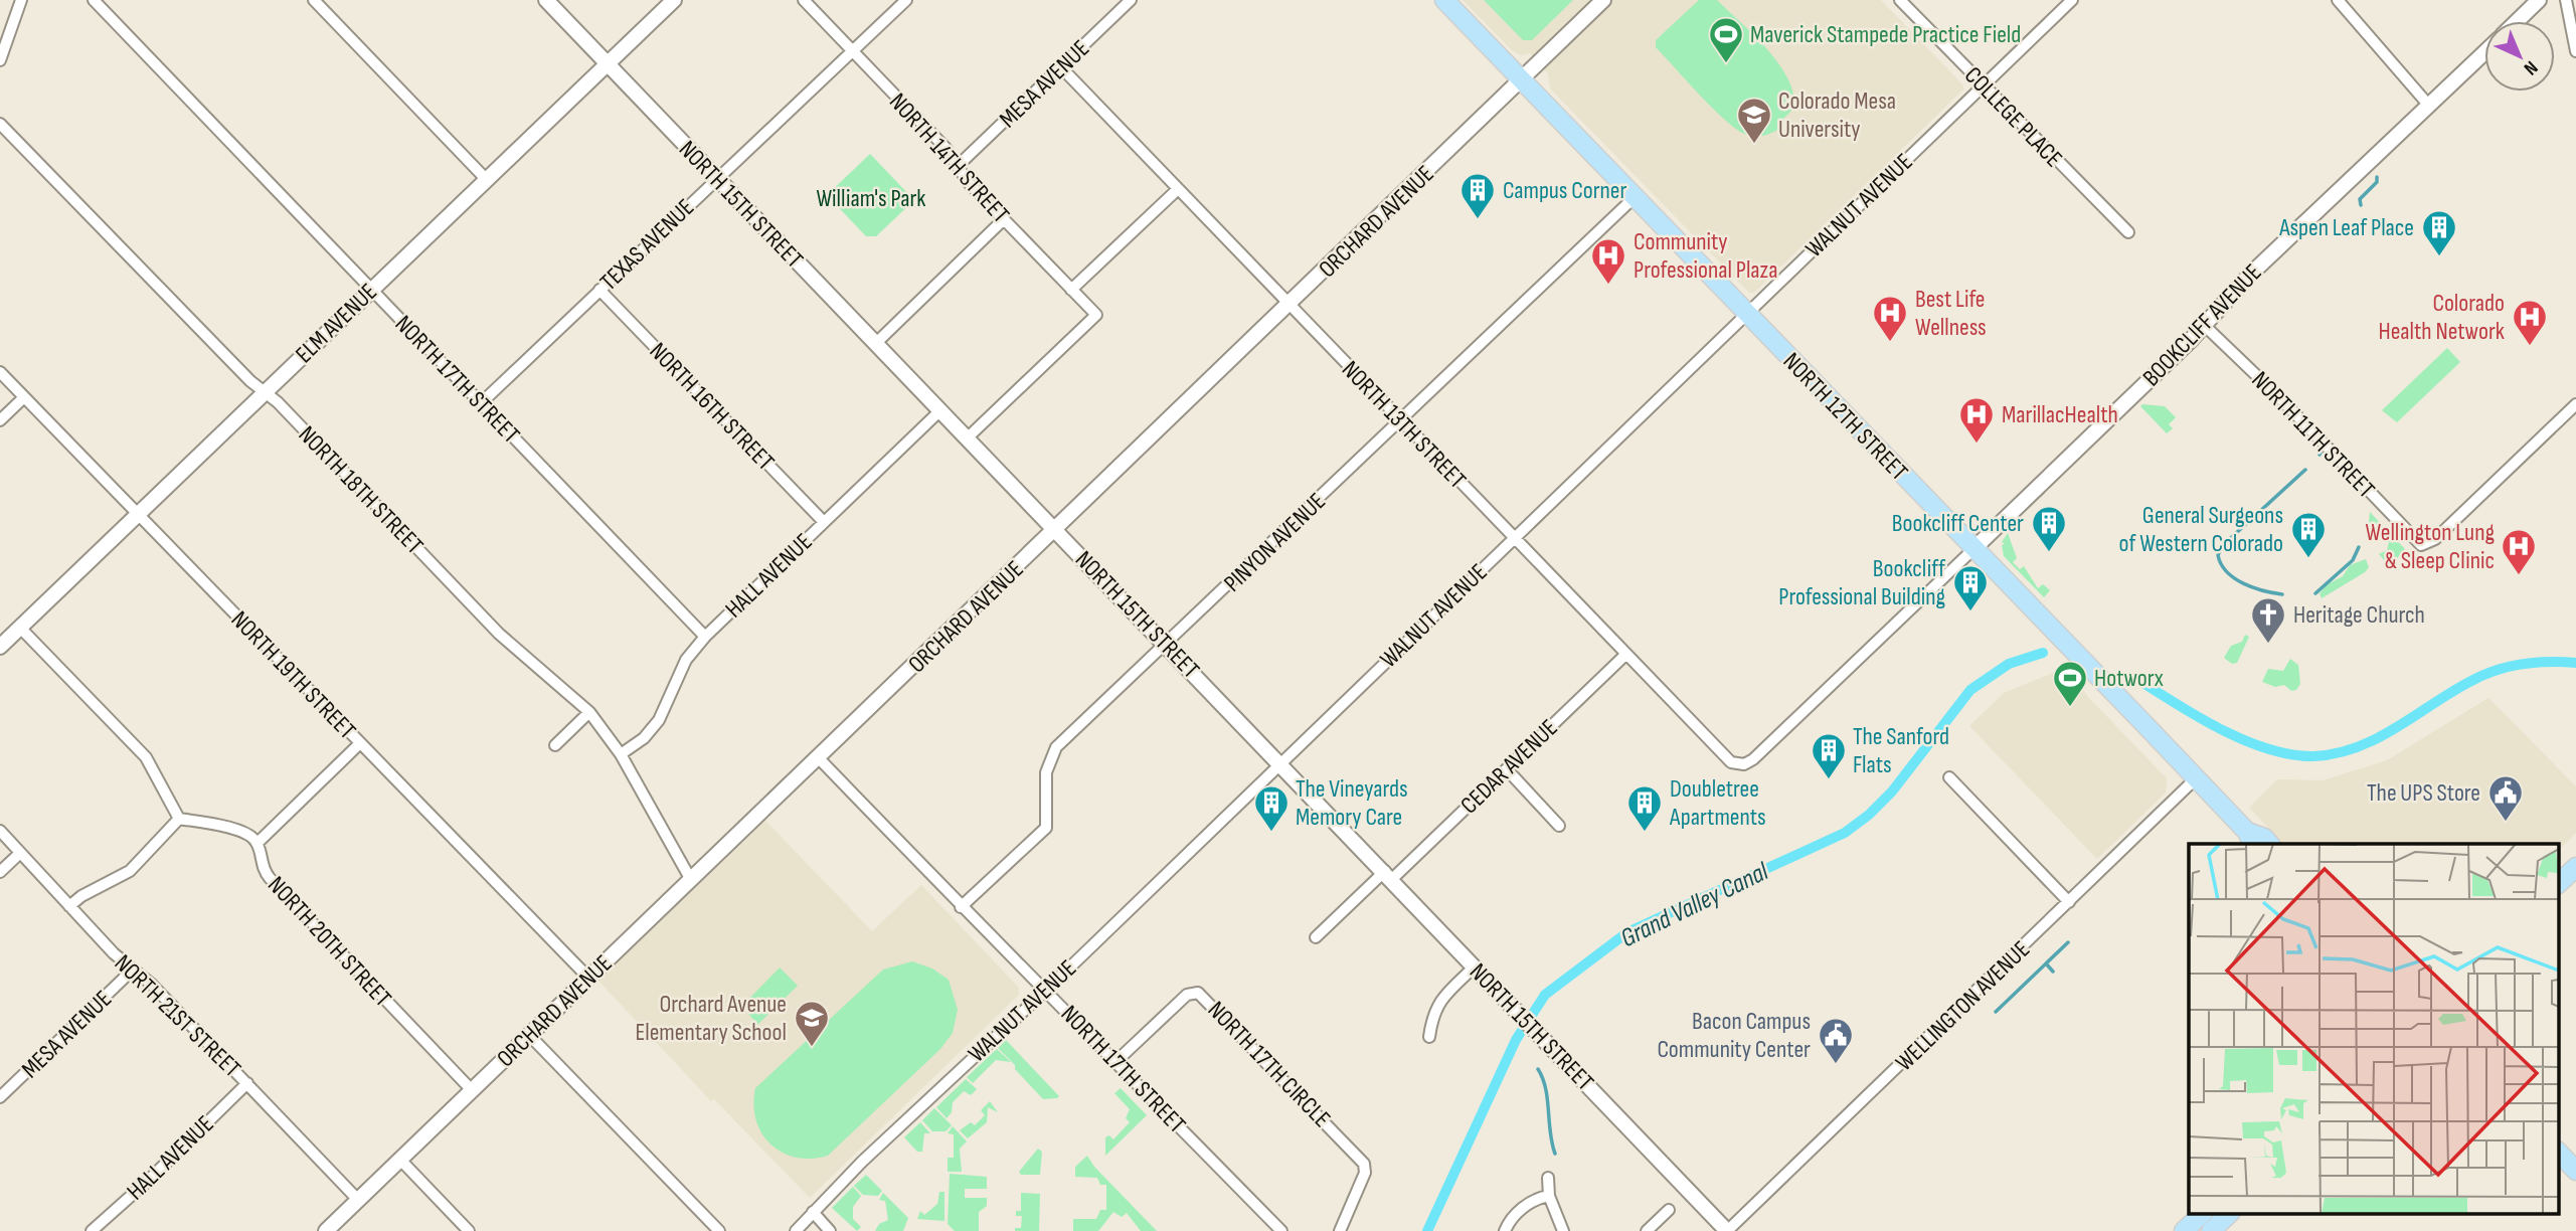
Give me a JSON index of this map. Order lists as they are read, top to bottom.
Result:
{
  "streets": {
    "main road": ["NORTH 12TH STREET"],
    "street": [
      "MESA AVENUE",
      "COLLEGE PLACE",
      "NORTH 14TH STREET",
      "NORTH 15TH STREET",
      "WALNUT AVENUE",
      "ORCHARD AVENUE",
      "TEXAS AVENUE",
      "ELM AVENUE",
      "BOOKCLIFF AVENUE",
      "NORTH 17TH STREET",
      "NORTH 16TH STREET",
      "NORTH 13TH STREET",
      "NORTH 11TH STREET",
      "NORTH 18TH STREET",
      "PINYON AVENUE",
      "HALL AVENUE",
      "NORTH 19TH STREET",
      "CEDAR AVENUE",
      "NORTH 20TH STREET",
      "WELLINGTON AVENUE",
      "NORTH 21ST STREET",
      "NORTH 17TH CIRCLE"
    ]
  },
  "crossings": [
    ["MESA AVENUE", "NORTH 14TH STREET"],
    ["MESA AVENUE", "NORTH 13TH STREET"],
    ["MESA AVENUE", "NORTH 21ST STREET"],
    ["COLLEGE PLACE", "WALNUT AVENUE"],
    ["NORTH 14TH STREET", "NORTH 15TH STREET"],
    ["NORTH 14TH STREET", "TEXAS AVENUE"],
    ["NORTH 15TH STREET", "WALNUT AVENUE"],
    ["NORTH 15TH STREET", "ORCHARD AVENUE"],
    ["NORTH 15TH STREET", "TEXAS AVENUE"],
    ["NORTH 15TH STREET", "ELM AVENUE"],
    ["NORTH 15TH STREET", "PINYON AVENUE"],
    ["NORTH 15TH STREET", "HALL AVENUE"],
    ["NORTH 15TH STREET", "CEDAR AVENUE"],
    ["NORTH 15TH STREET", "WELLINGTON AVENUE"],
    ["WALNUT AVENUE", "NORTH 17TH STREET"],
    ["WALNUT AVENUE", "NORTH 12TH STREET"],
    ["WALNUT AVENUE", "NORTH 13TH STREET"],
    ["ORCHARD AVENUE", "NORTH 17TH STREET"],
    ["ORCHARD AVENUE", "NORTH 12TH STREET"],
    ["ORCHARD AVENUE", "NORTH 13TH STREET"],
    ["ORCHARD AVENUE", "NORTH 18TH STREET"],
    ["ORCHARD AVENUE", "NORTH 19TH STREET"],
    ["ORCHARD AVENUE", "NORTH 20TH STREET"],
    ["ORCHARD AVENUE", "NORTH 21ST STREET"],
    ["TEXAS AVENUE", "NORTH 17TH STREET"],
    ["TEXAS AVENUE", "NORTH 16TH STREET"],
    ["ELM AVENUE", "NORTH 17TH STREET"],
    ["ELM AVENUE", "NORTH 18TH STREET"],
    ["ELM AVENUE", "NORTH 19TH STREET"],
    ["BOOKCLIFF AVENUE", "NORTH 12TH STREET"],
    ["BOOKCLIFF AVENUE", "NORTH 13TH STREET"],
    ["BOOKCLIFF AVENUE", "NORTH 11TH STREET"],
    ["NORTH 17TH STREET", "PINYON AVENUE"],
    ["NORTH 17TH STREET", "HALL AVENUE"],
    ["NORTH 17TH STREET", "NORTH 17TH CIRCLE"],
    ["NORTH 16TH STREET", "HALL AVENUE"],
    ["NORTH 12TH STREET", "PINYON AVENUE"],
    ["NORTH 12TH STREET", "WELLINGTON AVENUE"],
    ["NORTH 13TH STREET", "PINYON AVENUE"],
    ["NORTH 13TH STREET", "CEDAR AVENUE"],
    ["NORTH 18TH STREET", "HALL AVENUE"],
    ["HALL AVENUE", "NORTH 21ST STREET"]
  ],
  "water": ["Grand Valley Canal"],
  "parks": ["William's Park"],
  "places": {
    "sports": ["Maverick Stampede Practice Field", "Hotworx"],
    "school or university": ["Colorado Mesa University", "Orchard Avenue Elementary School"],
    "building": [
      "Campus Corner",
      "Aspen Leaf Place",
      "Bookcliff Center",
      "General Surgeons of Western Colorado",
      "Bookcliff Professional Building",
      "The Sanford Flats",
      "The Vineyards Memory Care",
      "Doubletree Apartments"
    ],
    "hospital": [
      "Community Professional Plaza",
      "Best Life Wellness",
      "Colorado Health Network",
      "MarillacHealth",
      "Wellington Lung & Sleep Clinic"
    ],
    "church": ["Heritage Church"],
    "public building": ["The UPS Store", "Bacon Campus Community Center"]
  },
  "north": "bottom right"
}
